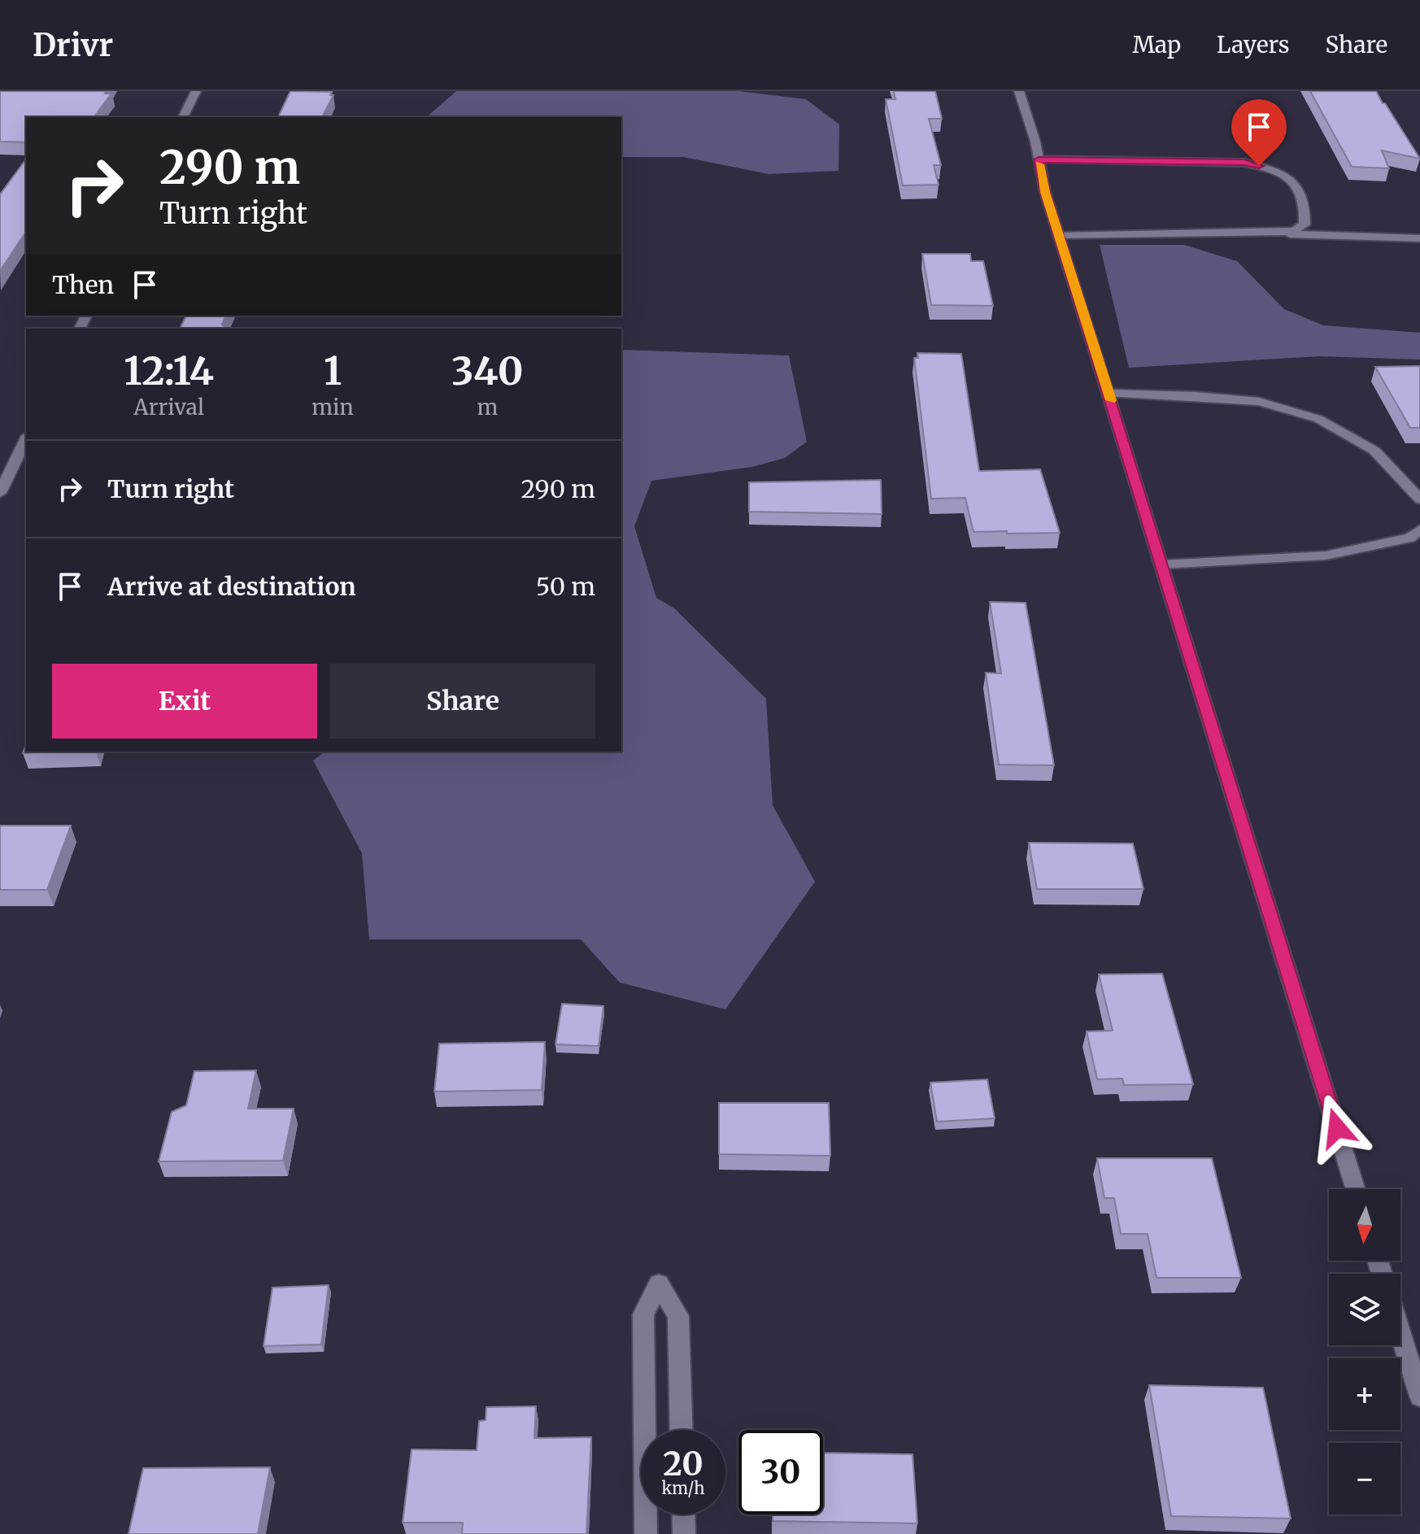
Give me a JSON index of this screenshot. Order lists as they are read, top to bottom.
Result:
{
  "north": "bottom",
  "page": {
    "header": "Drivr",
    "nav": ["Map", "Layers", "Share"],
    "turn": ["290 m", "Turn right"],
    "then": "Then",
    "eta": [
      "12:14",
      "Arrival",
      "1",
      "min",
      "340",
      "m"
    ],
    "list": [
      {
        "name": "Turn right",
        "value": "290 m"
      },
      {
        "name": "Arrive at destination",
        "value": "50 m"
      }
    ],
    "buttons": ["Exit", "Share"],
    "map_buttons": ["+", "−"],
    "speed": "20 km/h",
    "limit": "30"
  }
}
